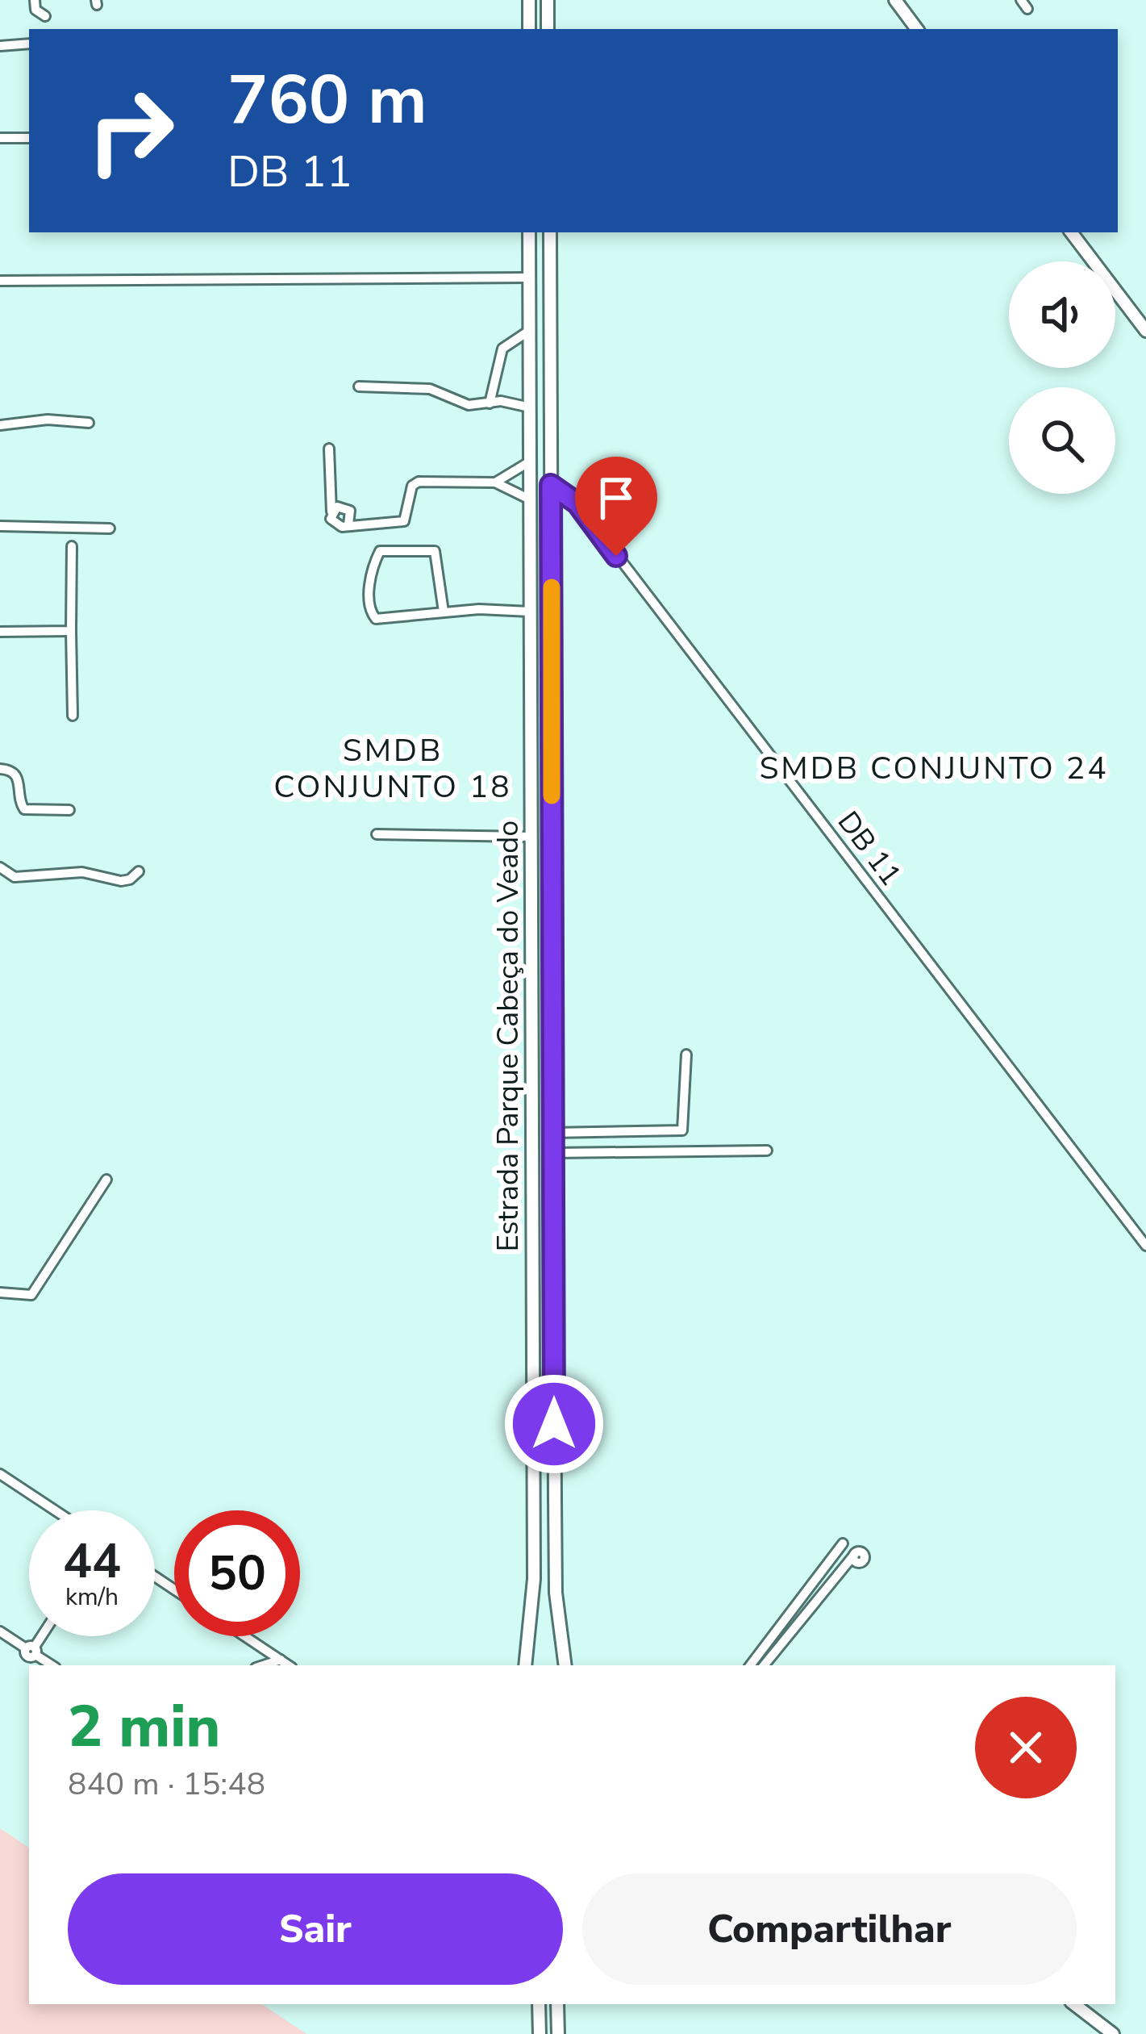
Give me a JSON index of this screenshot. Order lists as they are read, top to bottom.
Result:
{
  "streets": {
    "main road": ["Estrada Parque Cabeça do Veado"],
    "street": ["DB 11"]
  },
  "crossings": [
    ["DB 11", "Estrada Parque Cabeça do Veado"]
  ],
  "districts": ["SMDB CONJUNTO 18", "SMDB CONJUNTO 24"],
  "page": {
    "turn": ["760 m", "DB 11"],
    "speed": "44 km/h",
    "limit": "50",
    "heading": ["2 min", "840 m · 15:48"],
    "buttons": ["Sair", "Compartilhar"]
  }
}
